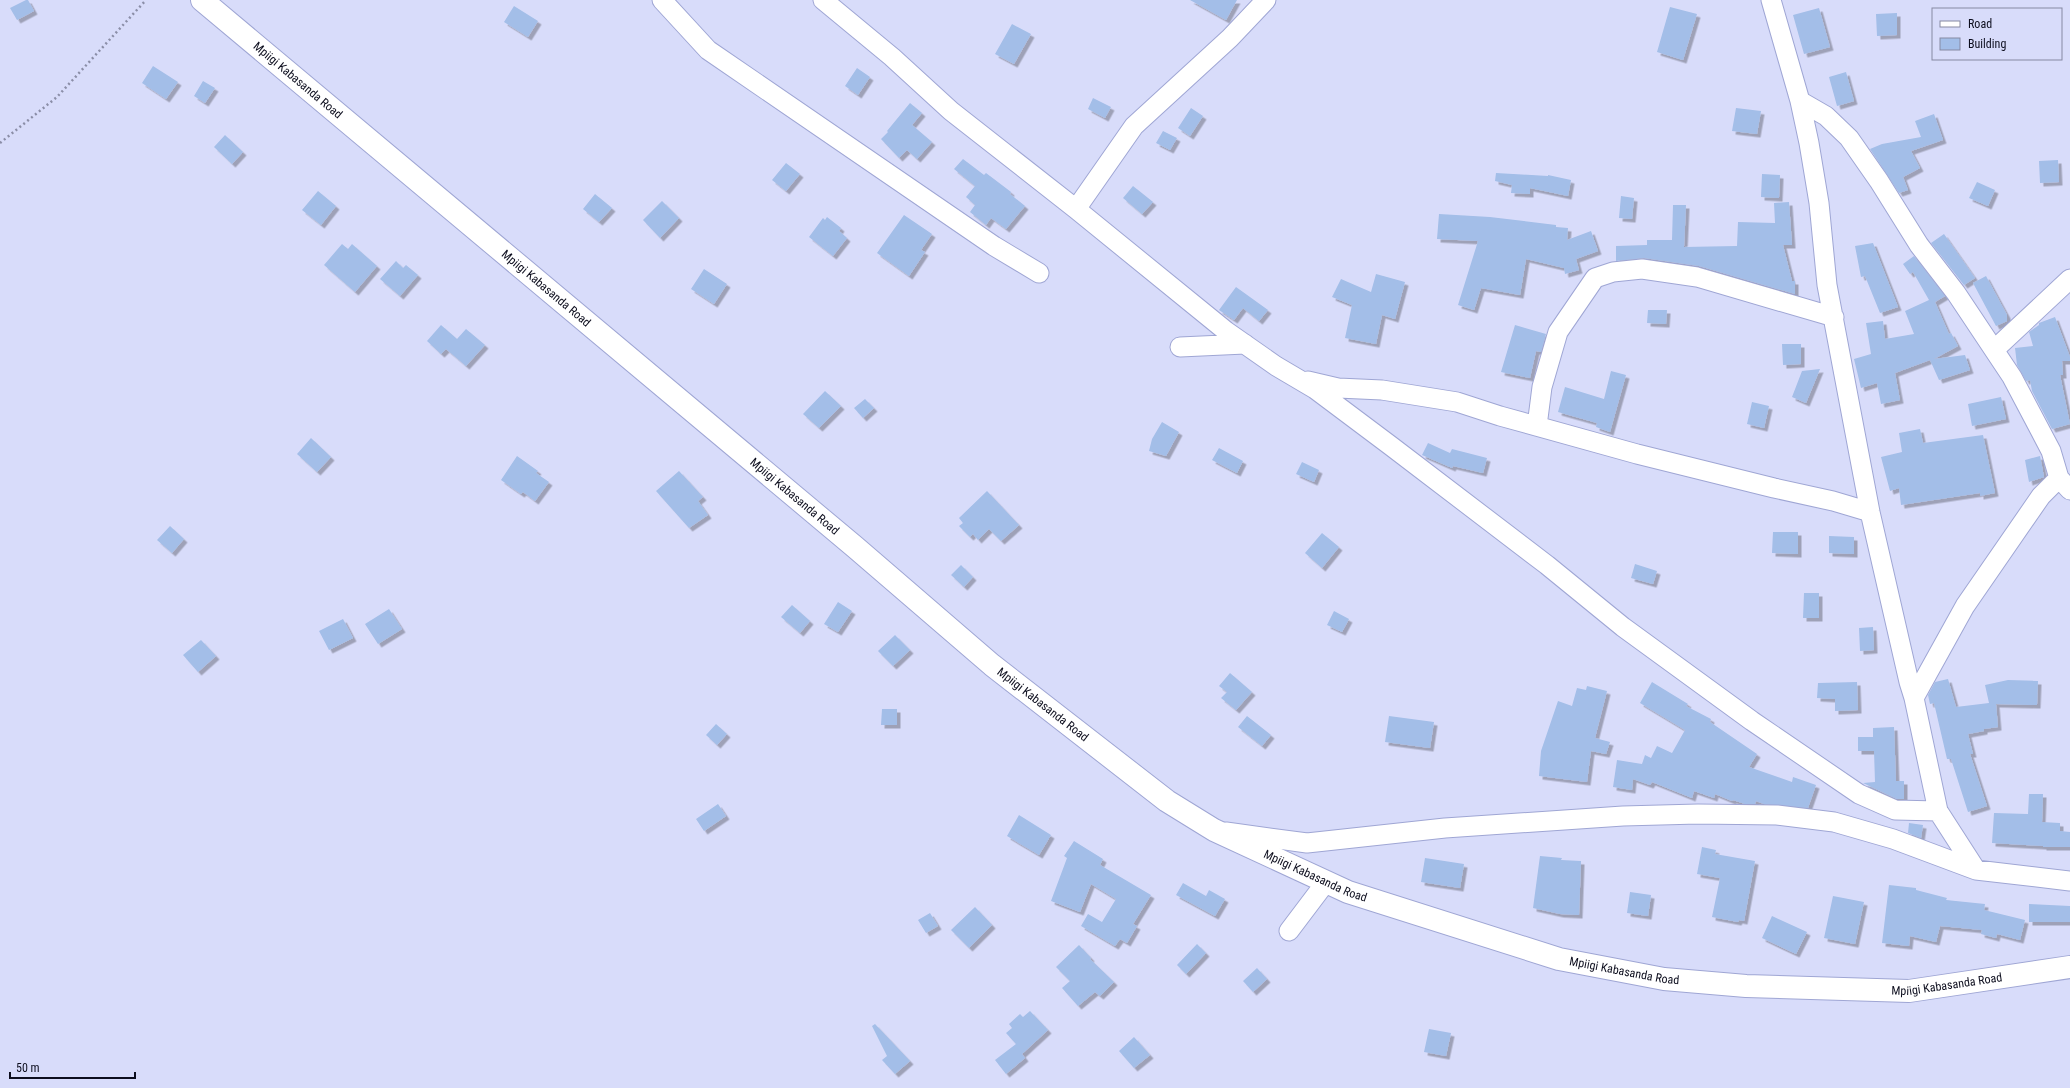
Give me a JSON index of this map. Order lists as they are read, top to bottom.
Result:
{
  "streets": {
    "main road": ["Mpiigi Kabasanda Road"]
  },
  "legend": ["Road", "Building"],
  "scale_bar": "50 m"
}
